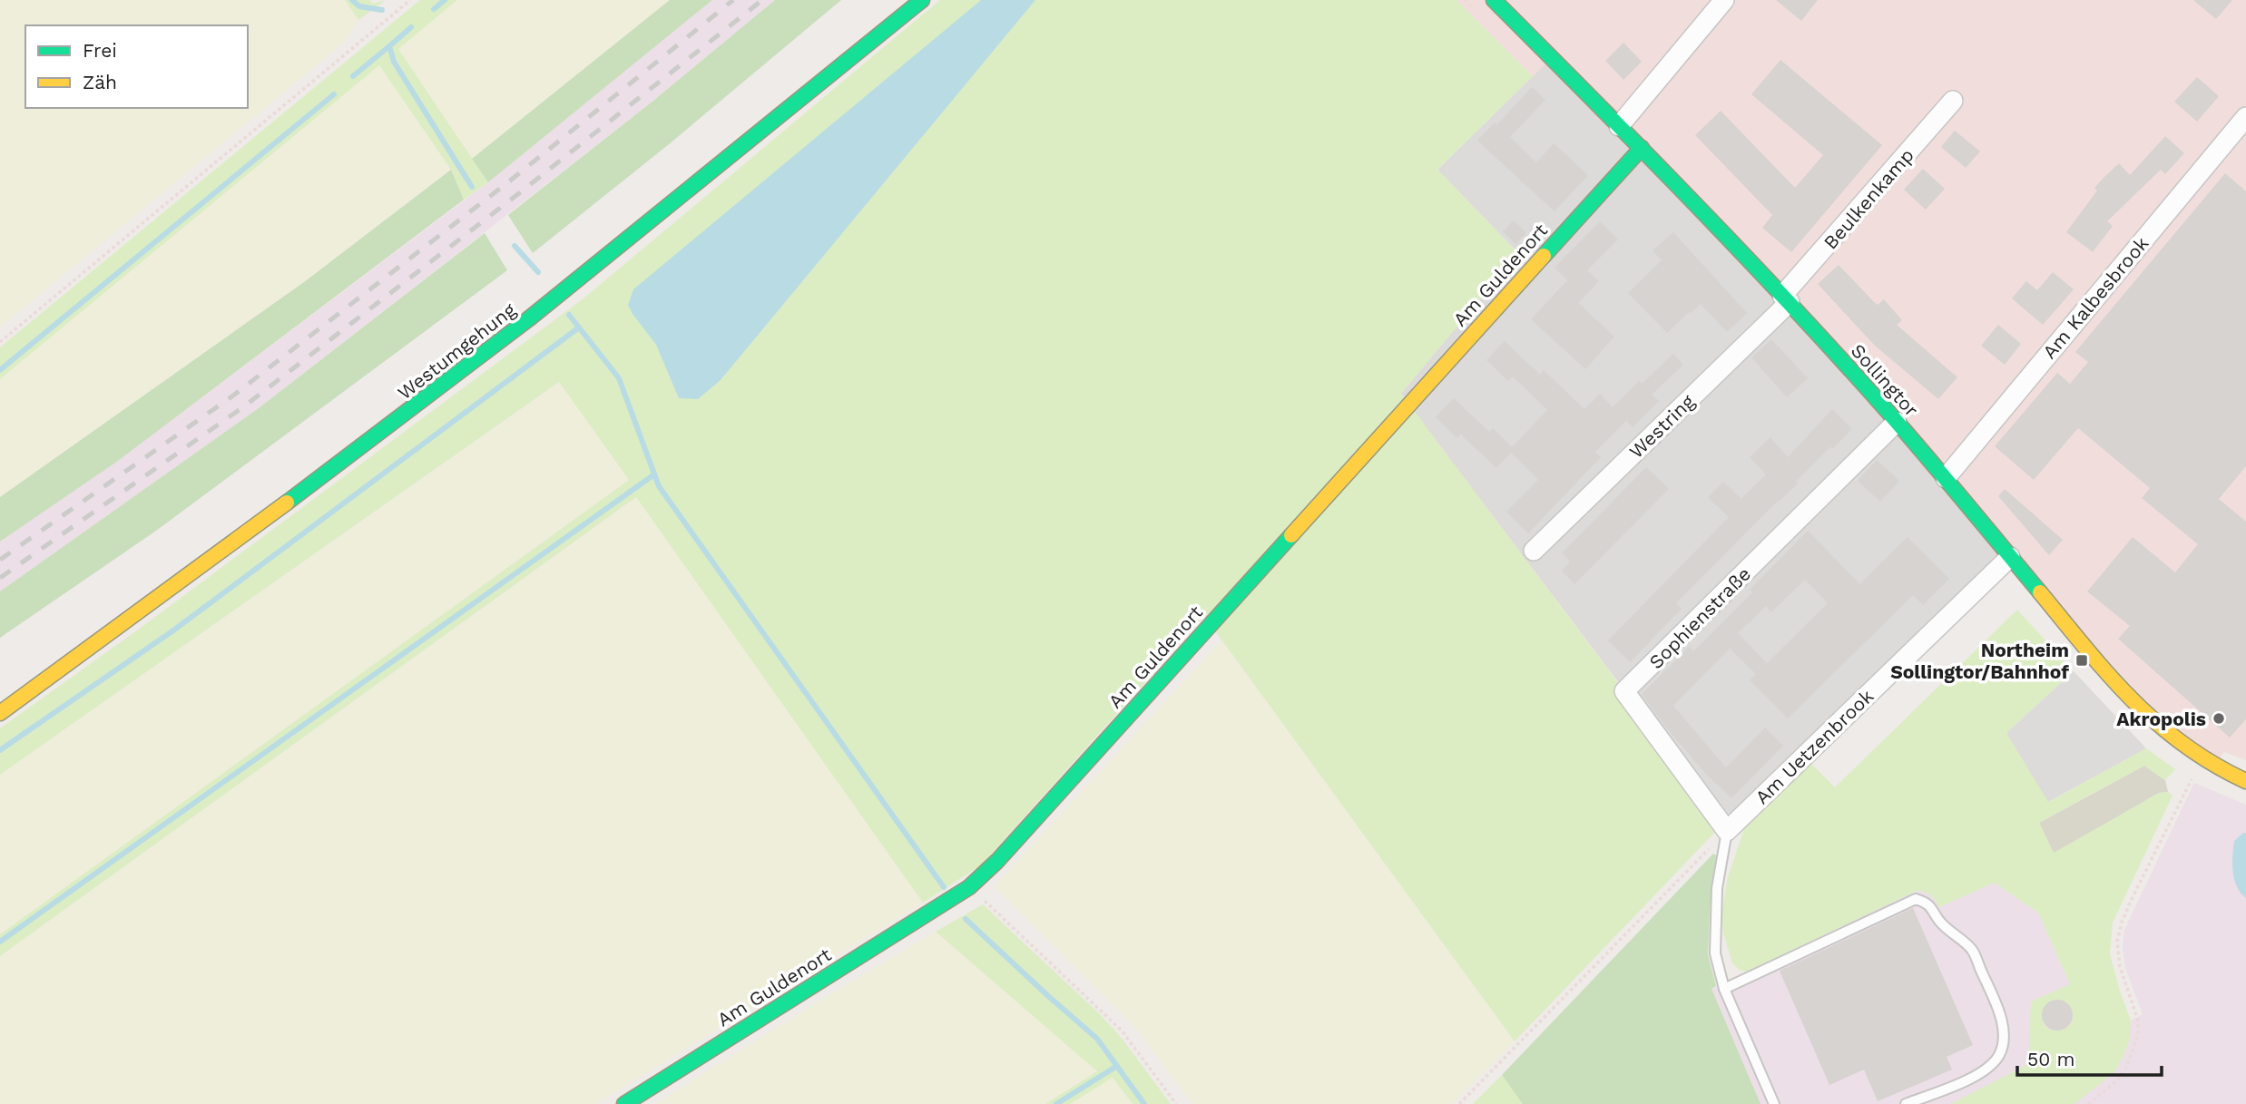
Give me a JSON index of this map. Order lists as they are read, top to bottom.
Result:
{
  "streets": {
    "main road": ["Am Guldenort", "Westumgehung", "Sollingtor"],
    "street": [
      "Beulkenkamp",
      "Am Kalbesbrook",
      "Westring",
      "Sophienstraße",
      "Am Uetzenbrook"
    ]
  },
  "crossings": [
    ["Beulkenkamp", "Sollingtor"],
    ["Beulkenkamp", "Westring"],
    ["Am Guldenort", "Sollingtor"],
    ["Am Kalbesbrook", "Sollingtor"],
    ["Sollingtor", "Westring"],
    ["Sollingtor", "Sophienstraße"],
    ["Sollingtor", "Am Uetzenbrook"],
    ["Sophienstraße", "Am Uetzenbrook"]
  ],
  "places": {
    "transit": ["Northeim Sollingtor/Bahnhof"],
    "other": ["Akropolis"]
  },
  "legend": ["Frei", "Zäh"],
  "scale_bar": "50 m"
}
